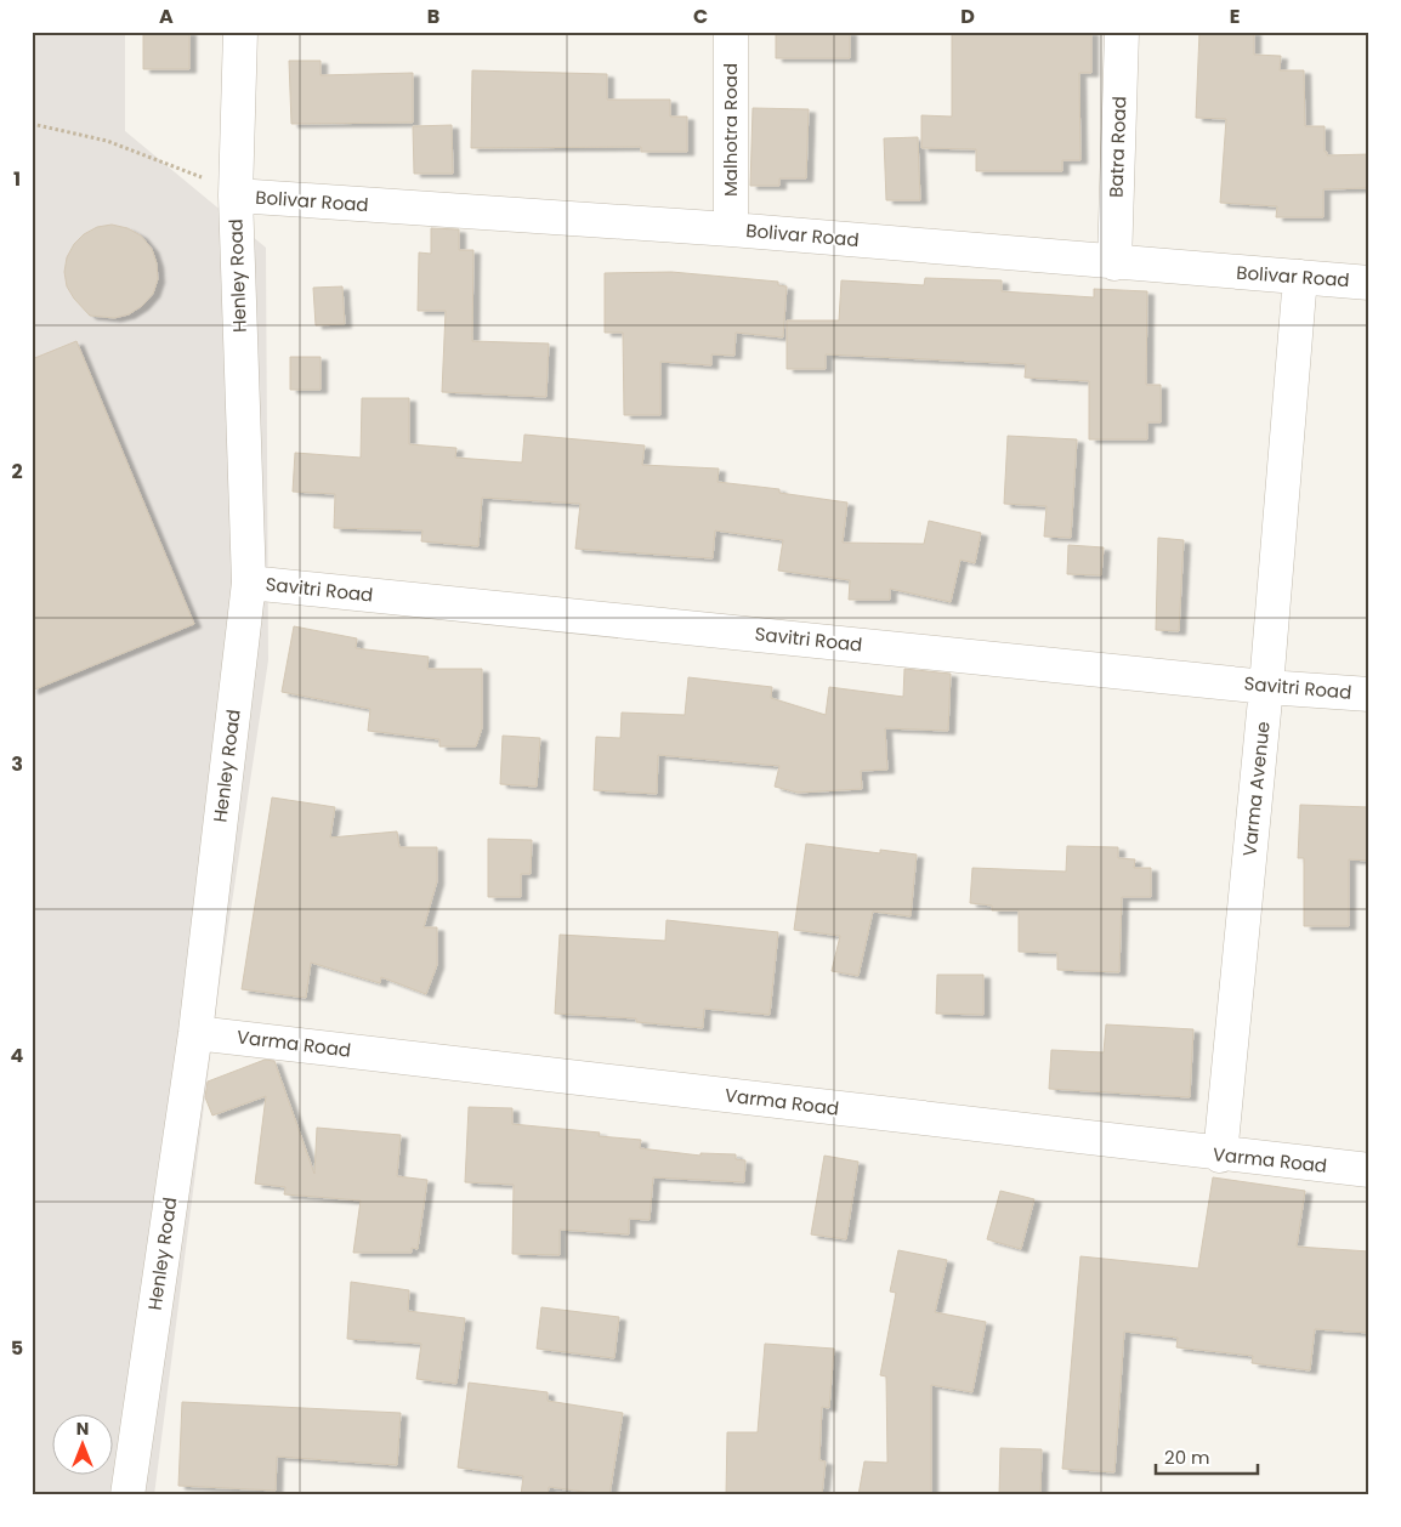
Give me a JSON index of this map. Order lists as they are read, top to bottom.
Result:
{
  "streets": {
    "street": [
      "Malhotra Road",
      "Batra Road",
      "Bolivar Road",
      "Henley Road",
      "Savitri Road",
      "Varma Avenue",
      "Varma Road"
    ]
  },
  "crossings": [
    ["Malhotra Road", "Bolivar Road"],
    ["Batra Road", "Bolivar Road"],
    ["Bolivar Road", "Henley Road"],
    ["Bolivar Road", "Varma Avenue"],
    ["Henley Road", "Savitri Road"],
    ["Henley Road", "Varma Road"],
    ["Savitri Road", "Varma Avenue"],
    ["Varma Avenue", "Varma Road"]
  ],
  "scale_bar": "20 m",
  "north": "top",
  "grid": {
    "columns": [
      "A",
      "B",
      "C",
      "D",
      "E"
    ],
    "rows": [
      "1",
      "2",
      "3",
      "4",
      "5"
    ]
  }
}
